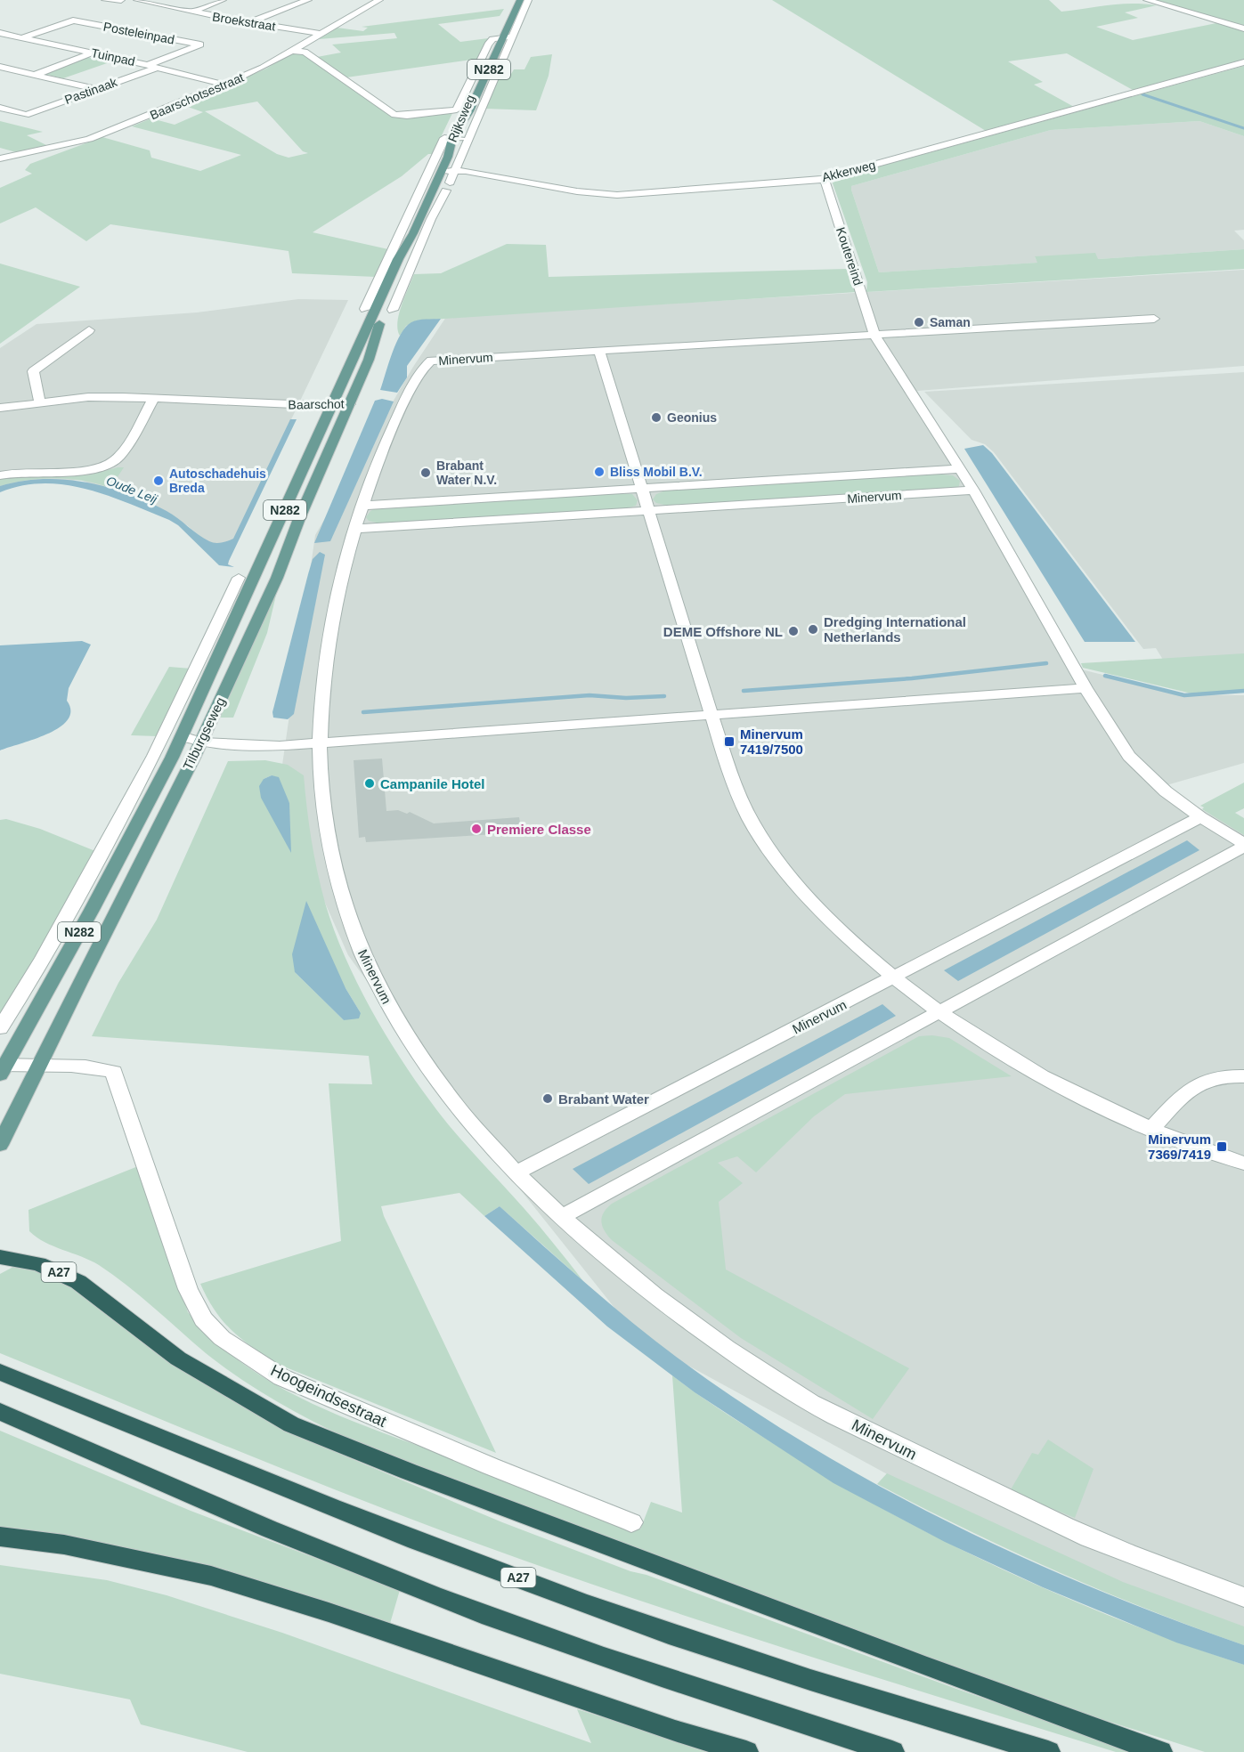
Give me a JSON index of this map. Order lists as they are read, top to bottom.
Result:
{
  "streets": {
    "highway": ["A27"],
    "main road": ["N282", "Rijksweg", "Tilburgseweg"],
    "street": [
      "Broekstraat",
      "Posteleinpad",
      "Tuinpad",
      "Pastinaak",
      "Baarschotsestraat",
      "Akkerweg",
      "Koutereind",
      "Minervum",
      "Baarschot",
      "Hoogeindsestraat"
    ]
  },
  "crossings": [
    ["Broekstraat", "Baarschotsestraat"],
    ["Posteleinpad", "Tuinpad"],
    ["Posteleinpad", "Pastinaak"],
    ["Tuinpad", "Pastinaak"],
    ["Tuinpad", "Baarschotsestraat"],
    ["Baarschotsestraat", "Rijksweg"],
    ["Rijksweg", "Akkerweg"],
    ["Rijksweg", "Tilburgseweg"],
    ["Akkerweg", "Koutereind"],
    ["Koutereind", "Minervum"],
    ["Baarschot", "Tilburgseweg"],
    ["Tilburgseweg", "Hoogeindsestraat"]
  ],
  "water": ["Oude Leij"],
  "places": {
    "other": [
      "Saman",
      "Geonius",
      "Bliss Mobil B.V.",
      "Brabant Water N.V.",
      "Autoschadehuis Breda",
      "Dredging International Netherlands",
      "DEME Offshore NL",
      "Campanile Hotel",
      "Premiere Classe",
      "Brabant Water"
    ],
    "transit": ["Minervum 7419/7500", "Minervum 7369/7419"]
  }
}
